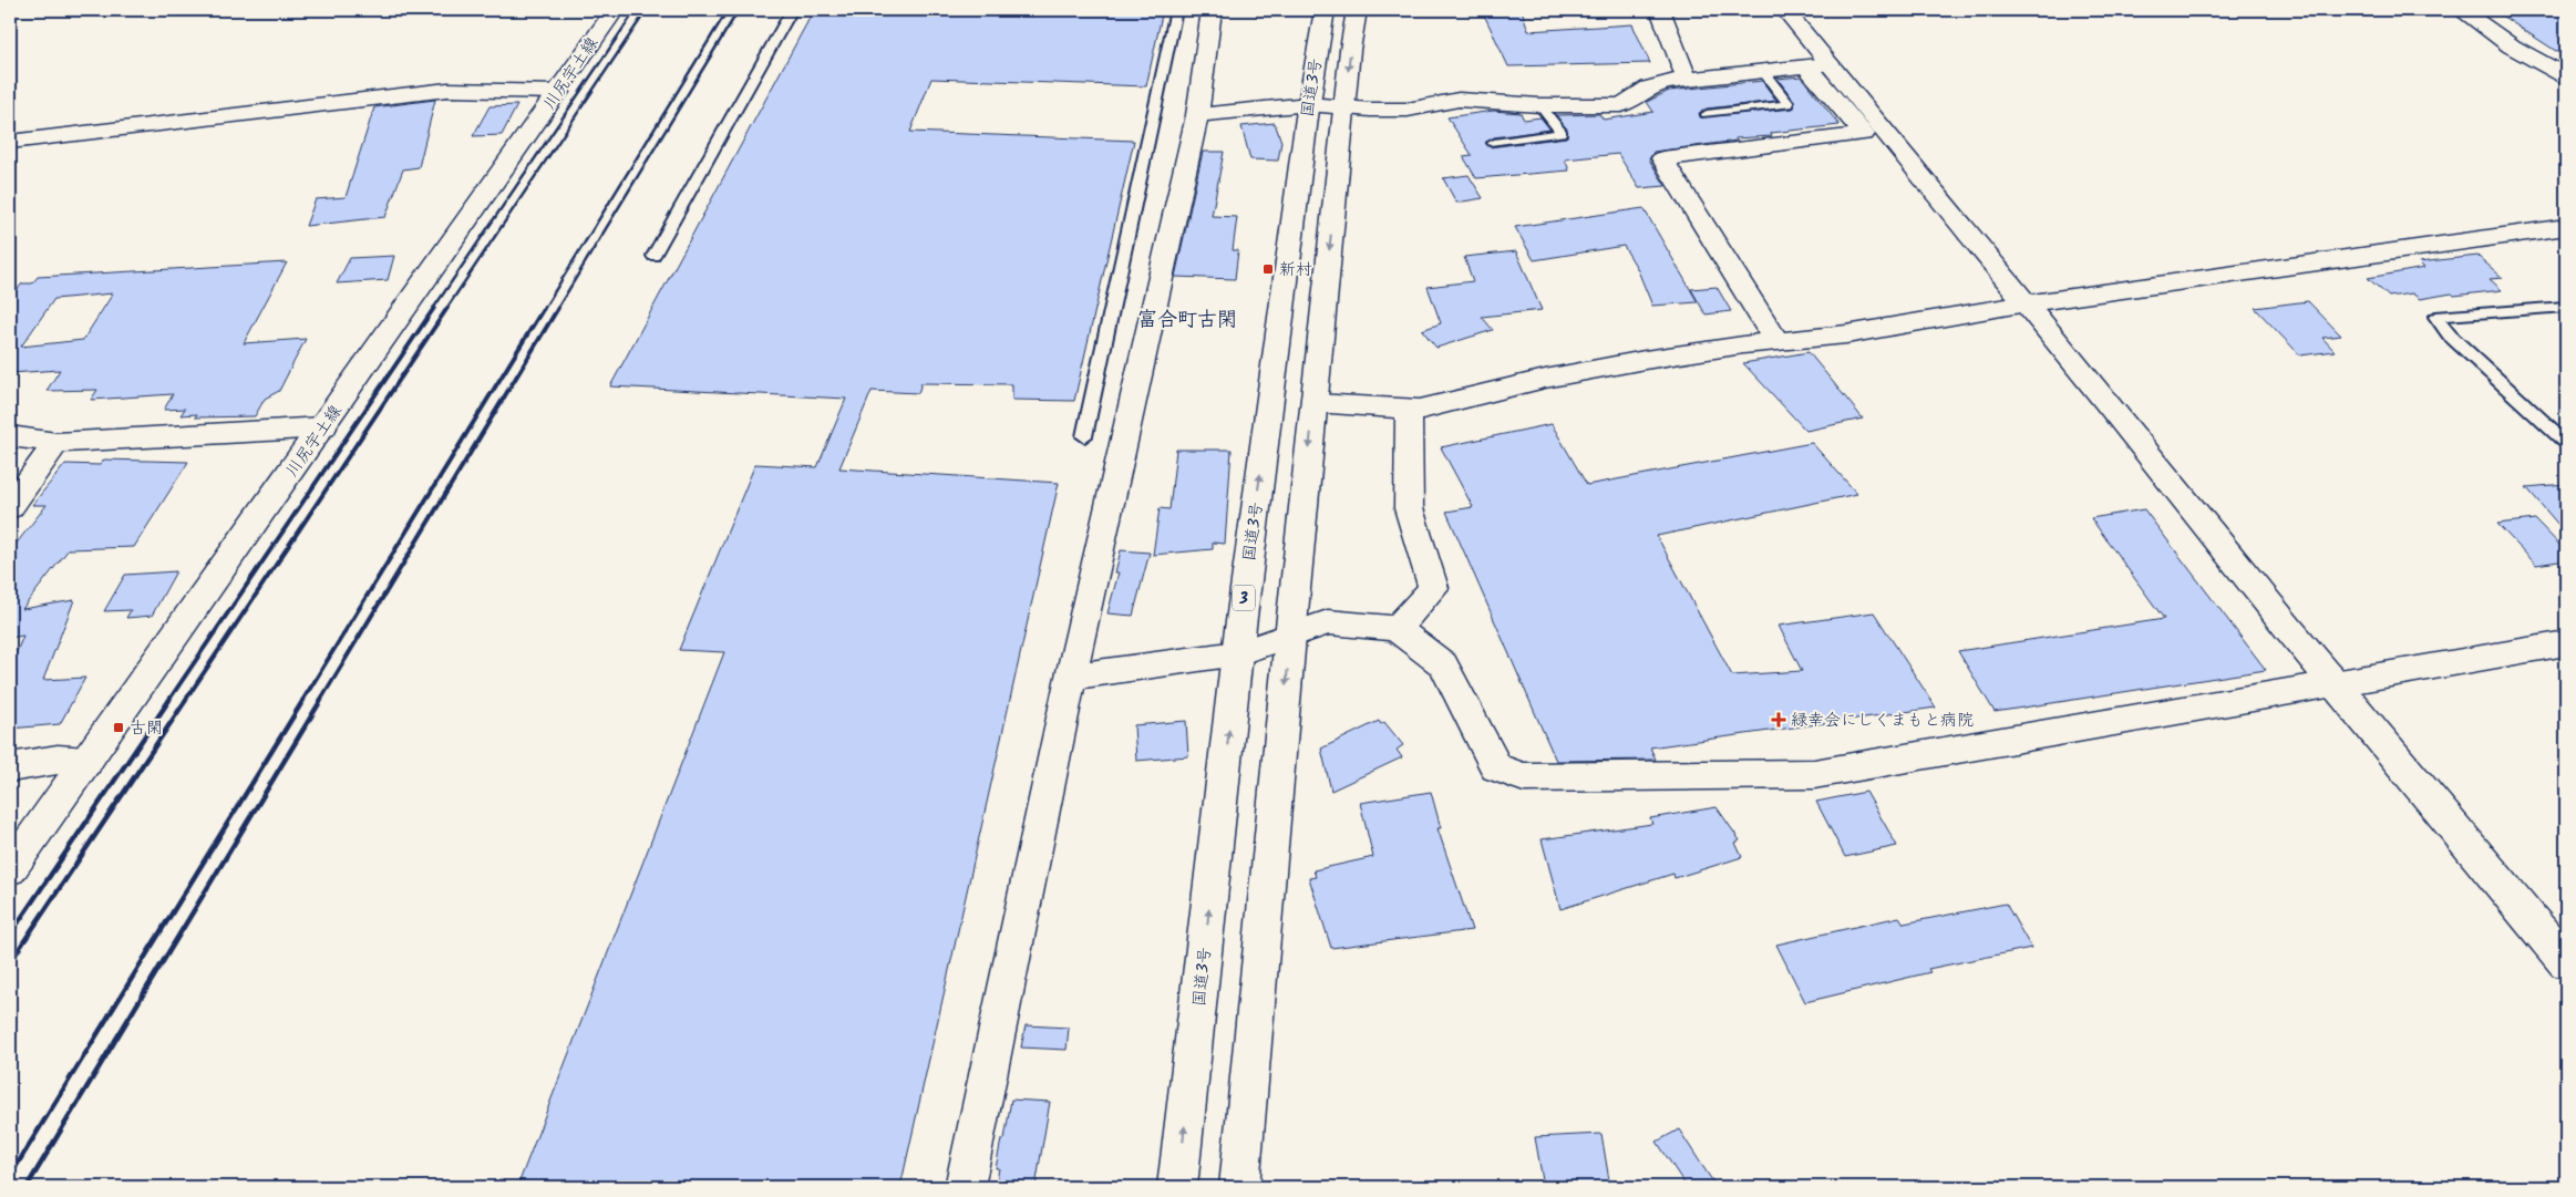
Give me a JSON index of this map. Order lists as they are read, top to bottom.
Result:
{
  "streets": {
    "main road": ["川尻宇土線", "国道3号", "3"]
  },
  "districts": ["富合町古閑"],
  "places": {
    "transit": ["新村", "古閑"],
    "health": ["緑幸会にしくまもと病院"]
  }
}
